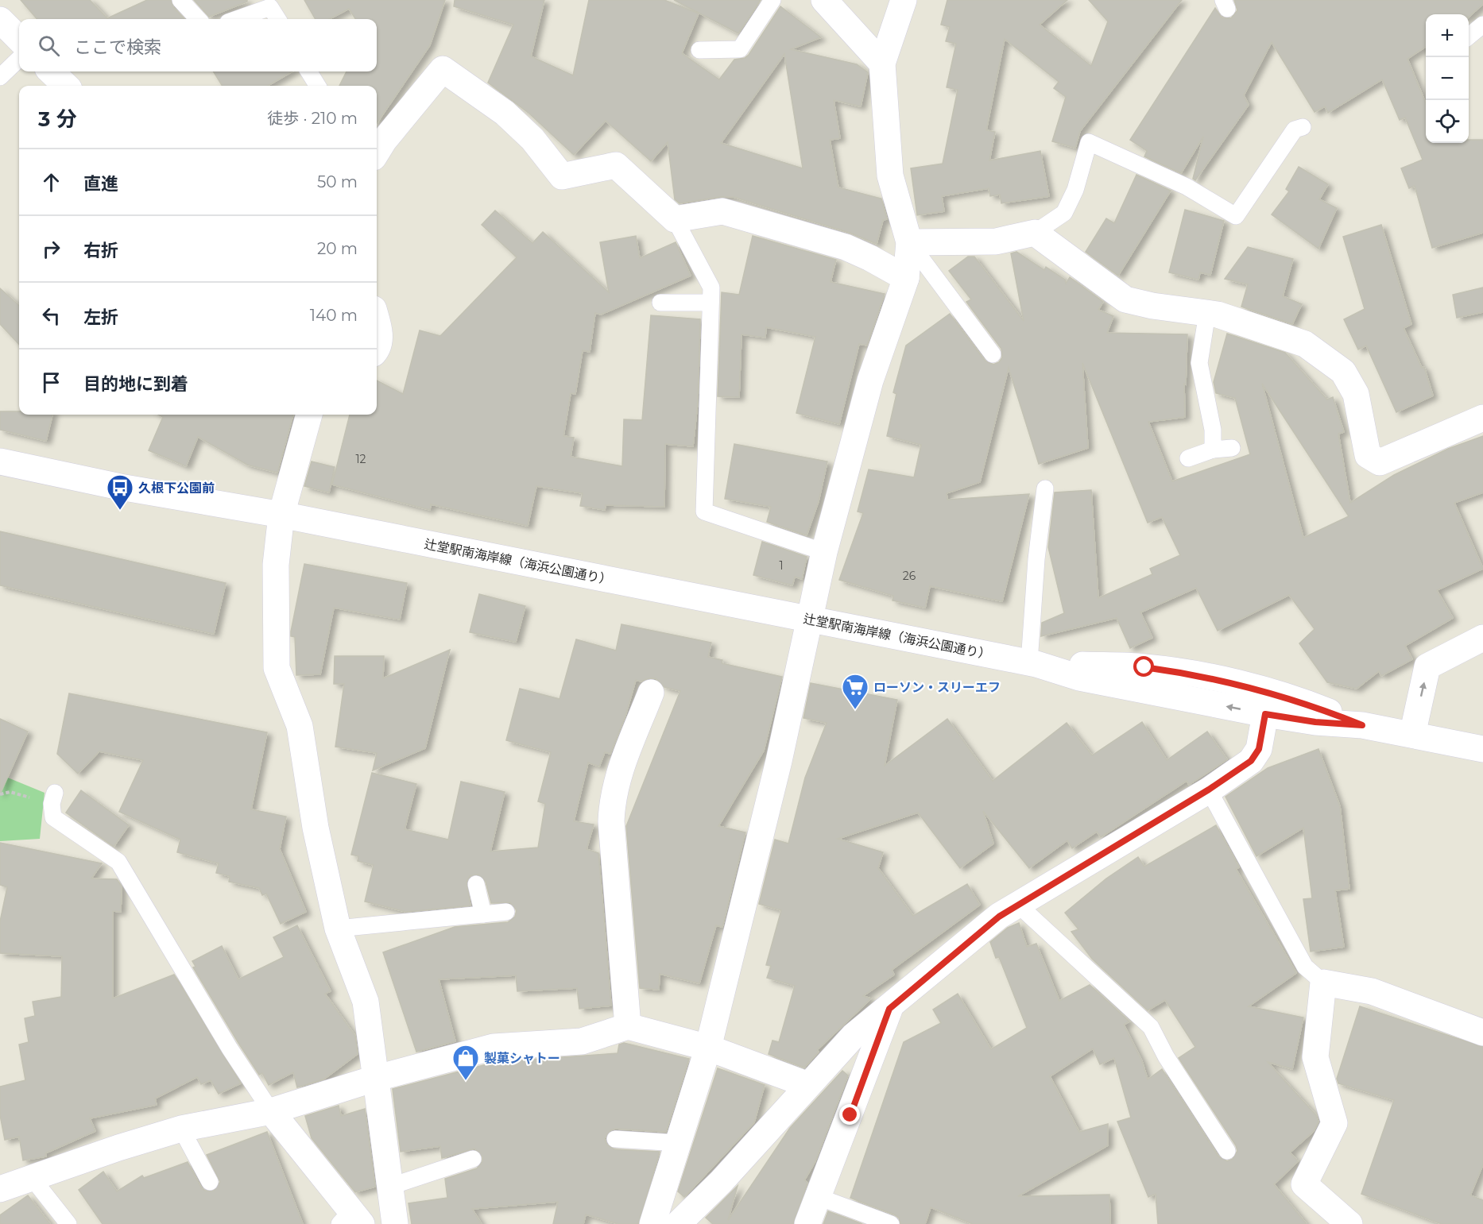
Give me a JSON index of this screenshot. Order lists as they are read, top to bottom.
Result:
{
  "streets": {
    "street": ["辻堂駅南海岸線（海浜公園通り）"]
  },
  "places": {
    "bus stop": ["久根下公園前"],
    "supermarket": ["ローソン・スリーエフ"],
    "shop": ["製菓シャトー"]
  },
  "house_numbers": ["12", "1", "26"],
  "page": {
    "map_buttons": ["+", "−"],
    "search": "ここで検索",
    "heading": ["3 分", "徒歩 · 210 m"],
    "list": [
      ["直進", "50 m"],
      ["右折", "20 m"],
      ["左折", "140 m"],
      "目的地に到着"
    ]
  }
}
